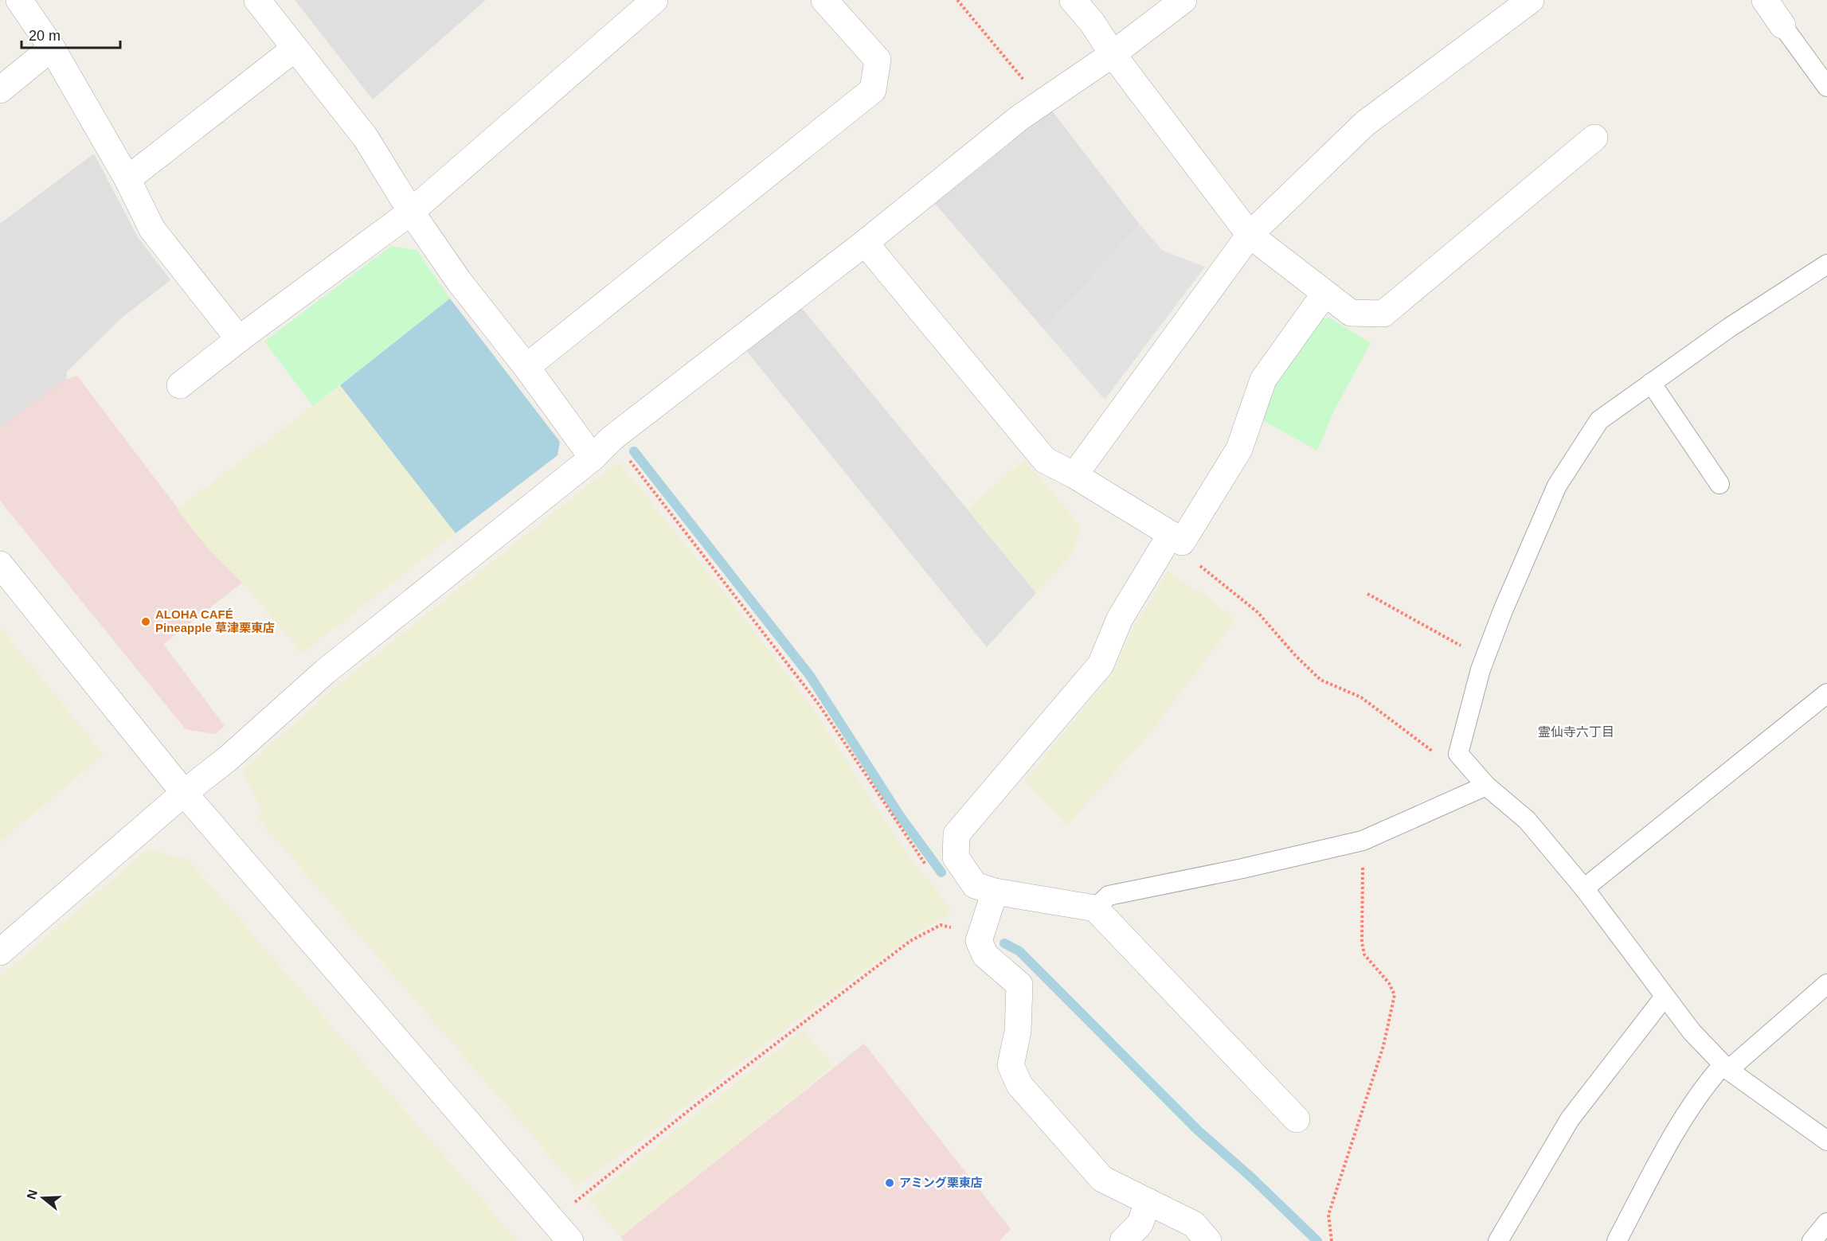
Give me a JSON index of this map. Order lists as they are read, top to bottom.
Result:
{
  "districts": ["霊仙寺六丁目"],
  "places": ["ALOHA CAFÉ Pineapple 草津栗東店", "アミング栗東店"],
  "scale_bar": "20 m",
  "north": "left"
}
